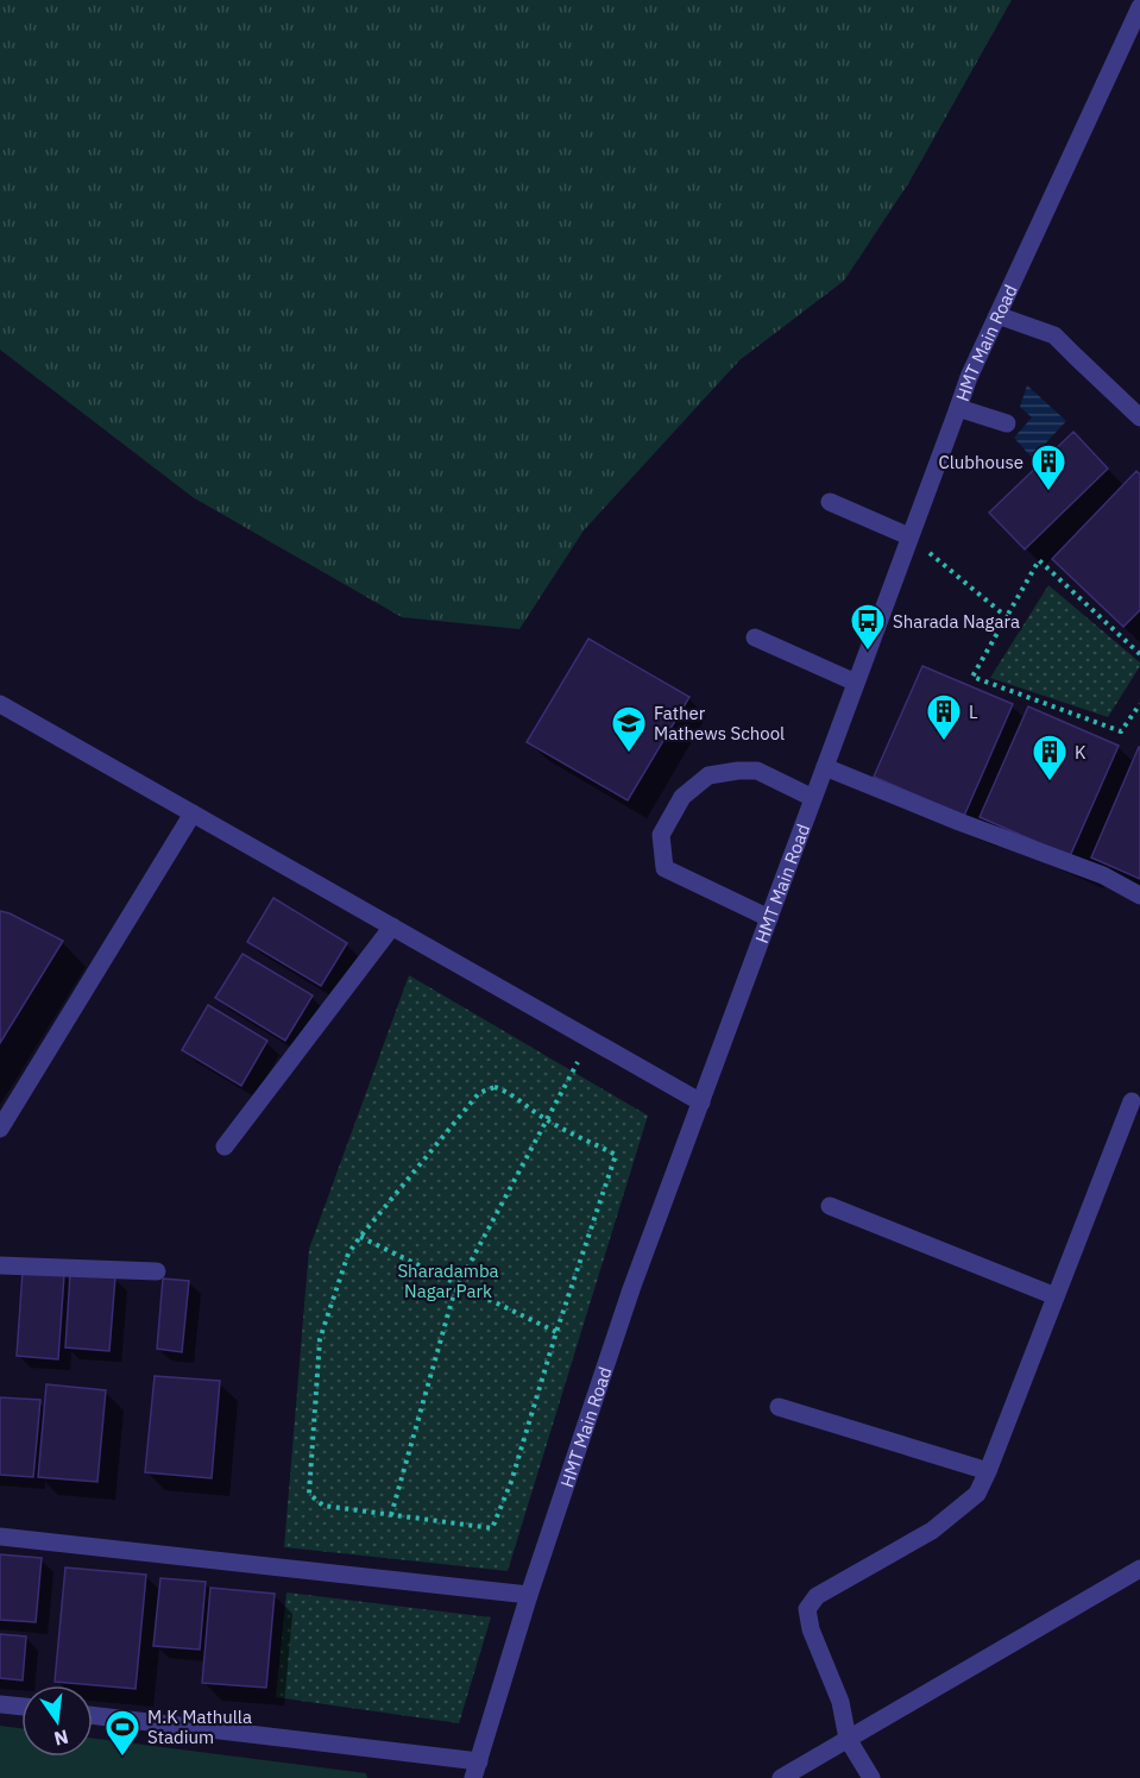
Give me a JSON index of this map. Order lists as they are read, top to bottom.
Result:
{
  "streets": {
    "street": ["HMT Main Road"]
  },
  "parks": ["Sharadamba Nagar Park"],
  "places": {
    "building": ["Clubhouse", "L", "K"],
    "bus stop": ["Sharada Nagara"],
    "school or university": ["Father Mathews School"],
    "sports": ["M.K Mathulla Stadium"]
  },
  "north": "bottom"
}
